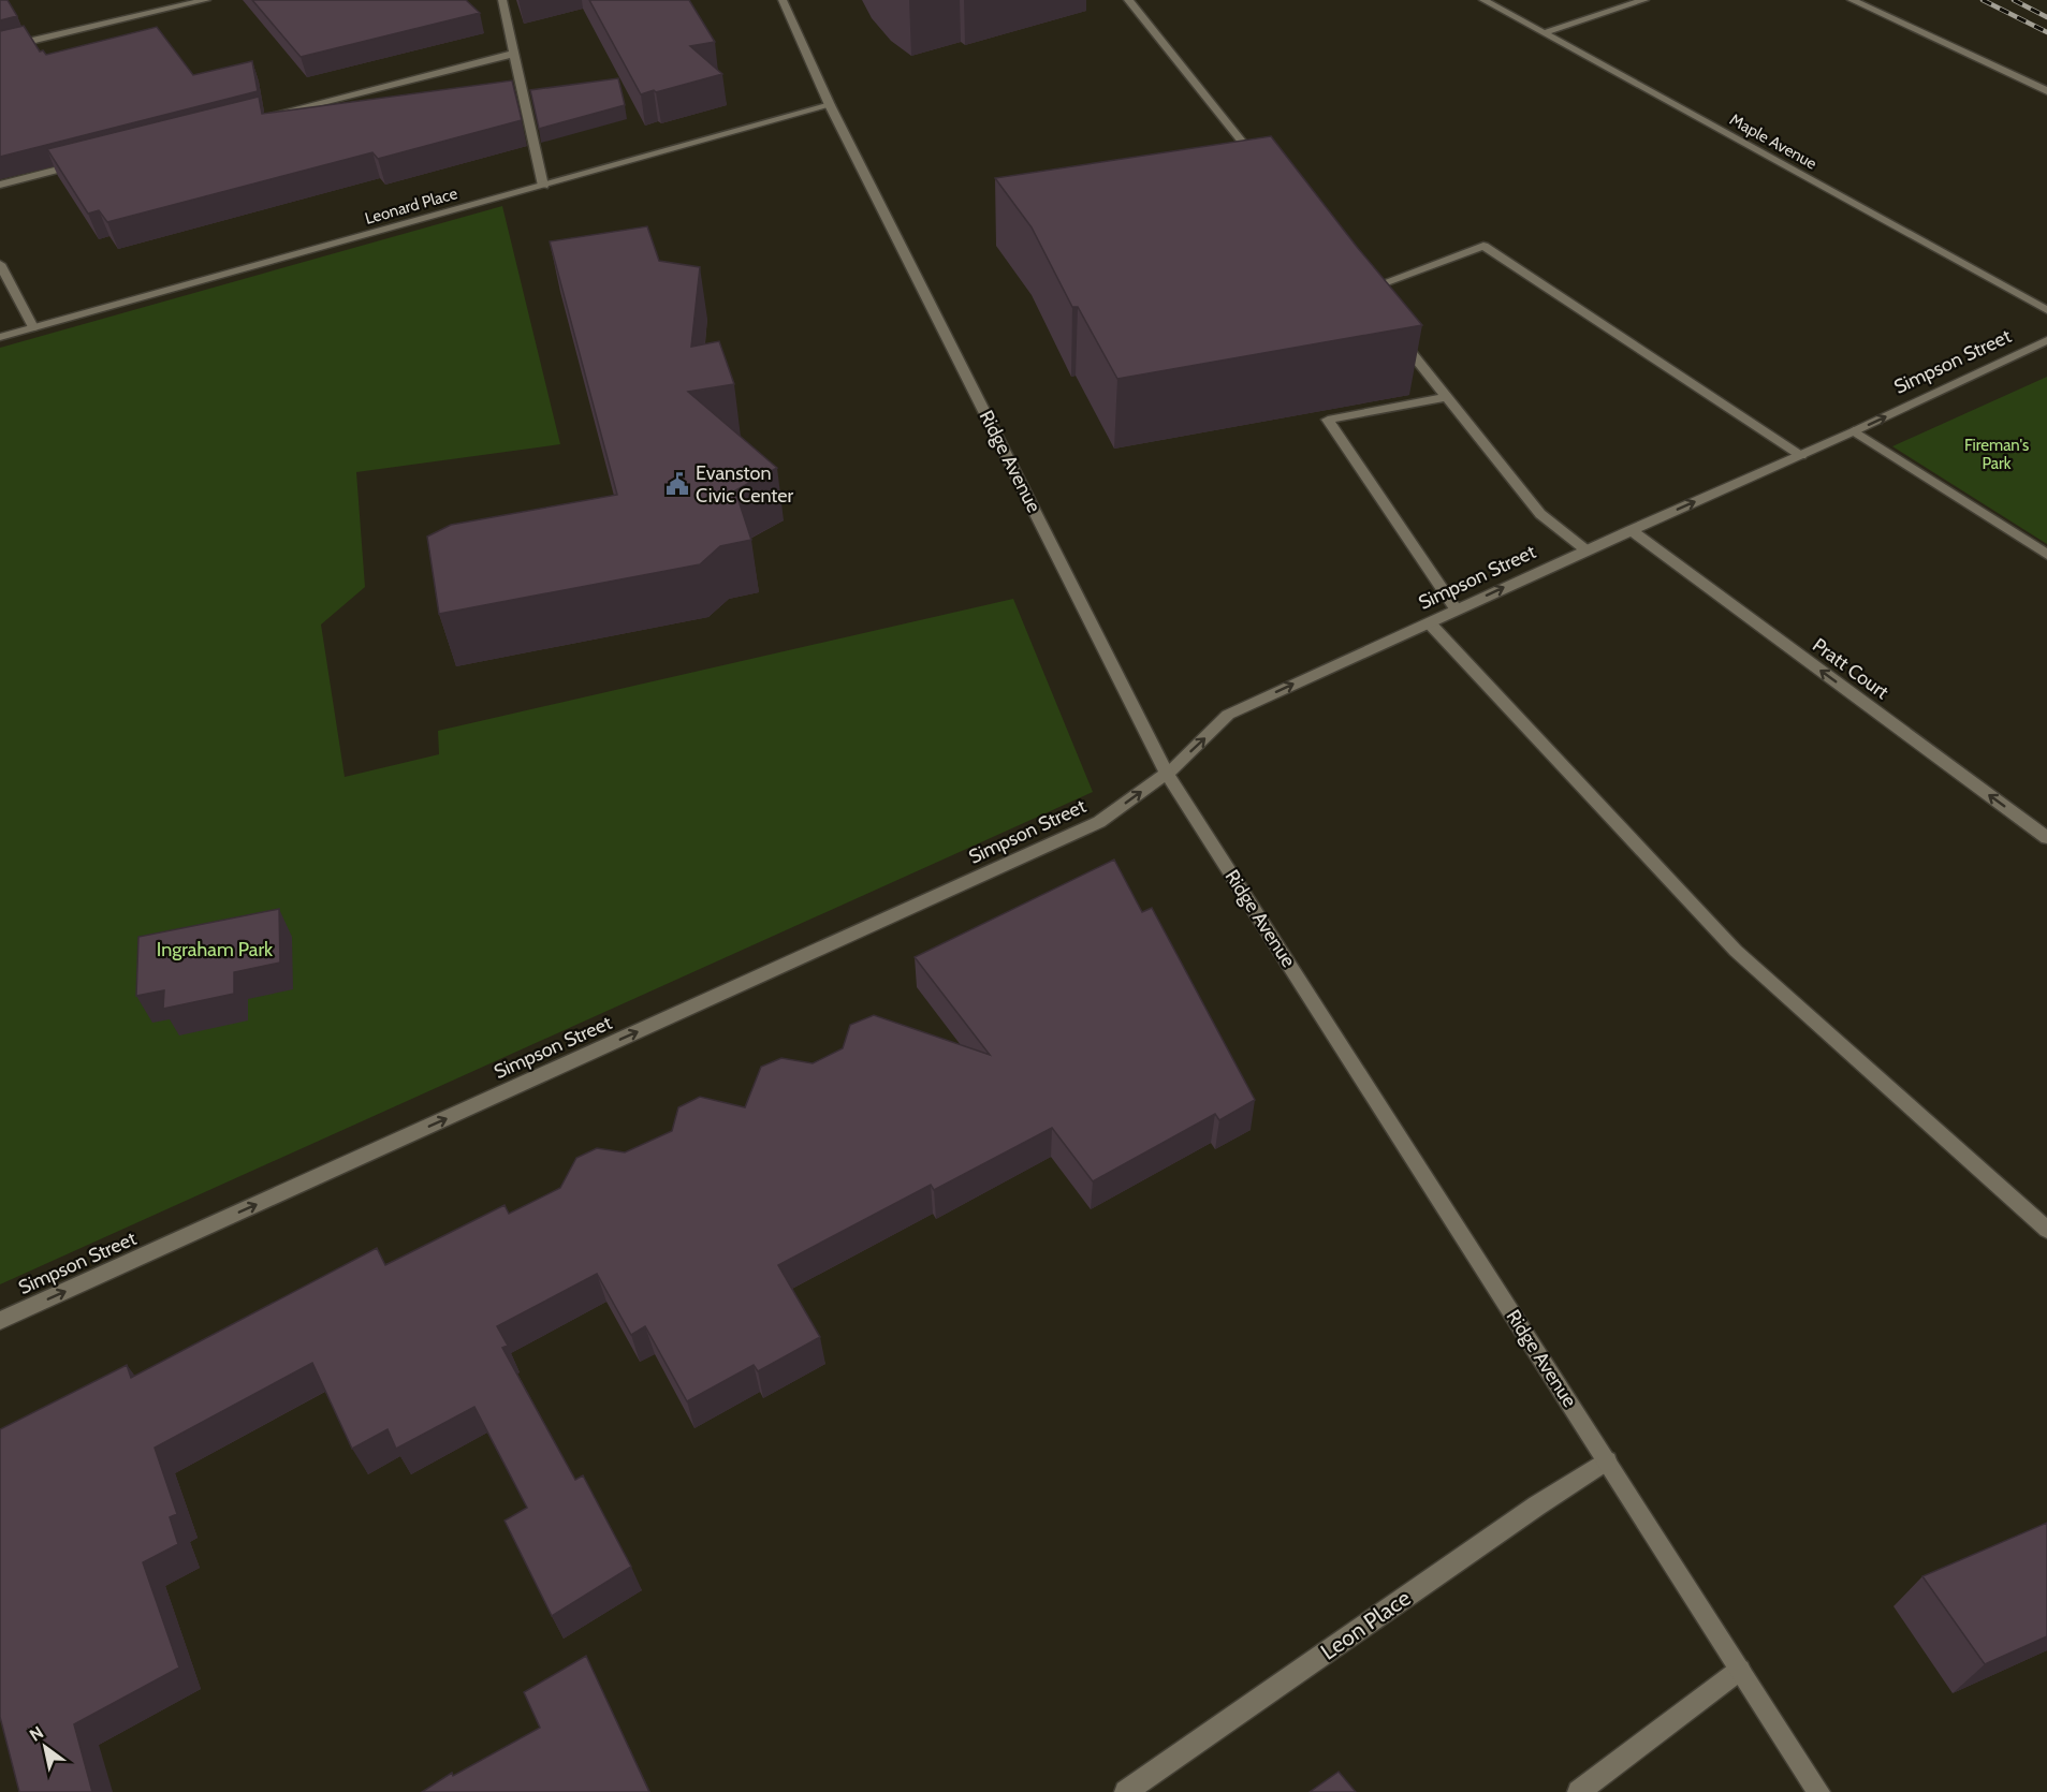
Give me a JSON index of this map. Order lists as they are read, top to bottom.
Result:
{
  "streets": {
    "street": [
      "Maple Avenue",
      "Leonard Place",
      "Simpson Street",
      "Ridge Avenue",
      "Pratt Court",
      "Leon Place"
    ]
  },
  "crossings": [
    ["Leonard Place", "Ridge Avenue"],
    ["Simpson Street", "Ridge Avenue"],
    ["Simpson Street", "Pratt Court"],
    ["Ridge Avenue", "Leon Place"]
  ],
  "one_way": ["Simpson Street", "Pratt Court"],
  "parks": ["Fireman's Park", "Ingraham Park"],
  "places": {
    "public building": ["Evanston Civic Center"]
  },
  "north": "top left"
}
